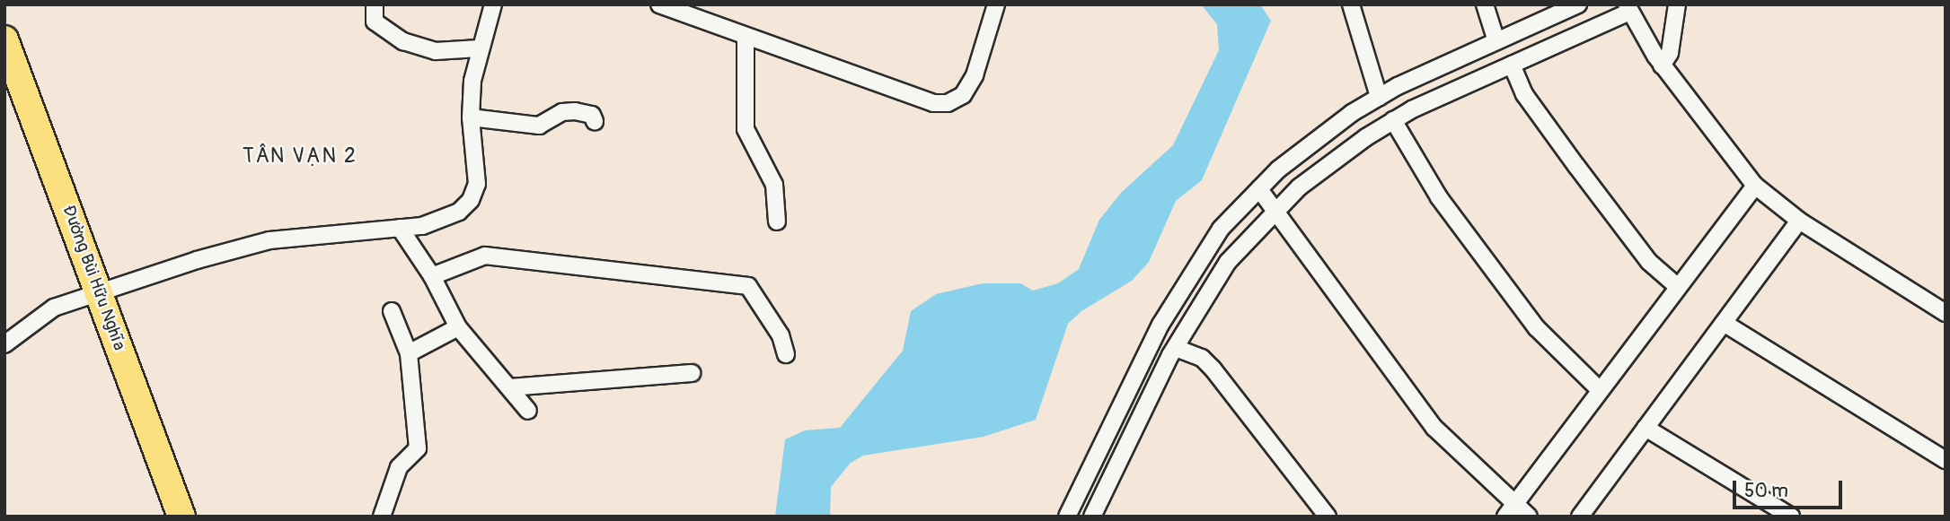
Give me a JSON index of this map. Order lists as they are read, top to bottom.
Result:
{
  "streets": {
    "main road": ["Đường Bùi Hữu Nghĩa"]
  },
  "districts": ["TÂN VẠN 2"],
  "scale_bar": "50 m"
}
